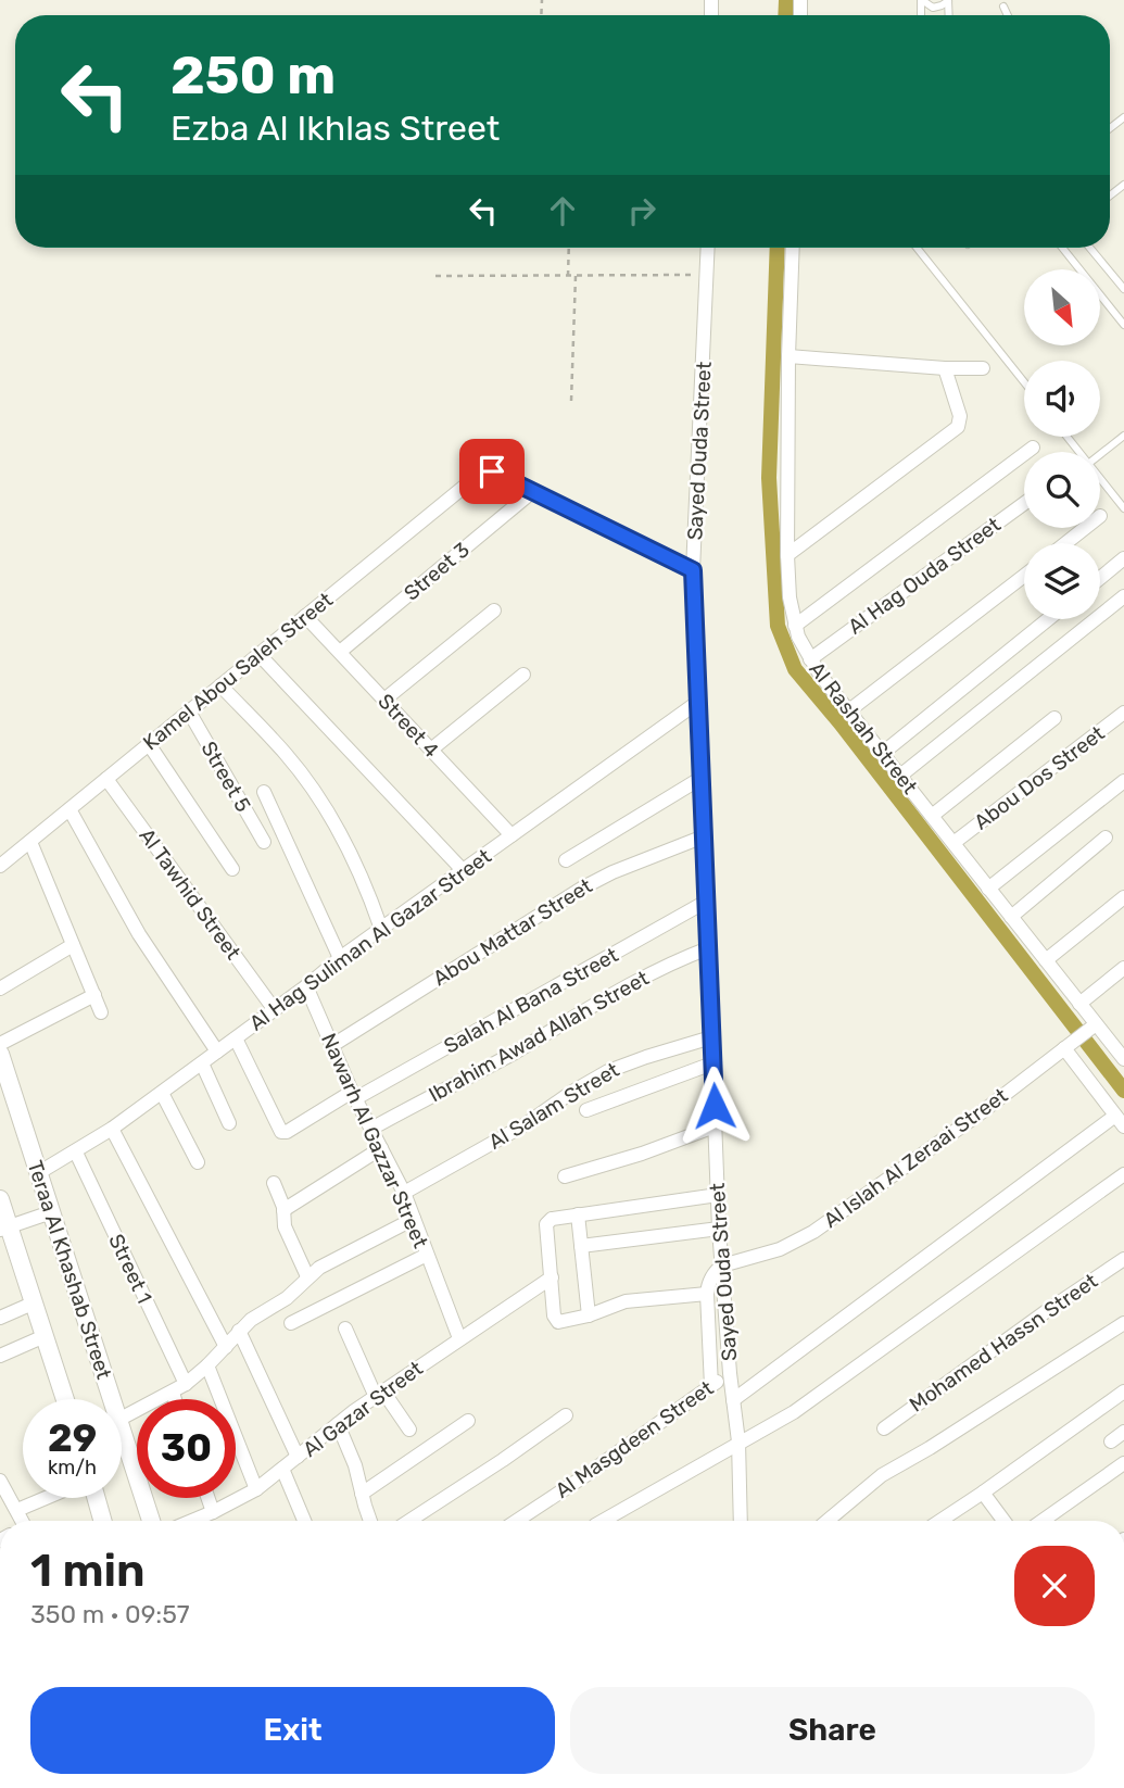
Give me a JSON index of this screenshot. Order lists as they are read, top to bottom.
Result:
{
  "streets": {
    "street": [
      "Sayed Ouda Street",
      "Street 3",
      "Al Hag Ouda Street",
      "Kamel Abou Saleh Street",
      "Street 4",
      "Al Rashah Street",
      "Street 5",
      "Abou Dos Street",
      "Al Tawhid Street",
      "Abou Mattar Street",
      "Al Hag Suliman Al Gazar Street",
      "Salah Al Bana Street",
      "Ibrahim Awad Allah Street",
      "Al Salam Street",
      "Nawarh Al Gazzar Street",
      "Al Islah Al Zeraai Street",
      "Street 1",
      "Teraa Al Khashab Street",
      "Mohamed Hassn Street",
      "Al Gazar Street",
      "Al Masgdeen Street"
    ]
  },
  "crossings": [
    ["Sayed Ouda Street", "Abou Mattar Street"],
    ["Sayed Ouda Street", "Al Hag Suliman Al Gazar Street"],
    ["Sayed Ouda Street", "Salah Al Bana Street"],
    ["Sayed Ouda Street", "Ibrahim Awad Allah Street"],
    ["Sayed Ouda Street", "Al Salam Street"],
    ["Sayed Ouda Street", "Al Islah Al Zeraai Street"],
    ["Sayed Ouda Street", "Al Masgdeen Street"],
    ["Street 3", "Kamel Abou Saleh Street"],
    ["Street 3", "Street 4"],
    ["Al Hag Ouda Street", "Al Rashah Street"],
    ["Kamel Abou Saleh Street", "Street 4"],
    ["Kamel Abou Saleh Street", "Street 5"],
    ["Kamel Abou Saleh Street", "Al Tawhid Street"],
    ["Street 4", "Al Hag Suliman Al Gazar Street"],
    ["Al Rashah Street", "Abou Dos Street"],
    ["Al Rashah Street", "Al Islah Al Zeraai Street"],
    ["Al Tawhid Street", "Al Hag Suliman Al Gazar Street"],
    ["Abou Mattar Street", "Nawarh Al Gazzar Street"],
    ["Al Hag Suliman Al Gazar Street", "Salah Al Bana Street"],
    ["Al Hag Suliman Al Gazar Street", "Nawarh Al Gazzar Street"],
    ["Al Hag Suliman Al Gazar Street", "Street 1"],
    ["Al Hag Suliman Al Gazar Street", "Teraa Al Khashab Street"],
    ["Salah Al Bana Street", "Nawarh Al Gazzar Street"],
    ["Ibrahim Awad Allah Street", "Nawarh Al Gazzar Street"],
    ["Al Salam Street", "Nawarh Al Gazzar Street"],
    ["Nawarh Al Gazzar Street", "Al Gazar Street"]
  ],
  "north": "bottom right",
  "page": {
    "turn": ["250 m", "Ezba Al Ikhlas Street"],
    "speed": "29 km/h",
    "limit": "30",
    "heading": ["1 min", "350 m · 09:57"],
    "buttons": ["Exit", "Share"]
  }
}
